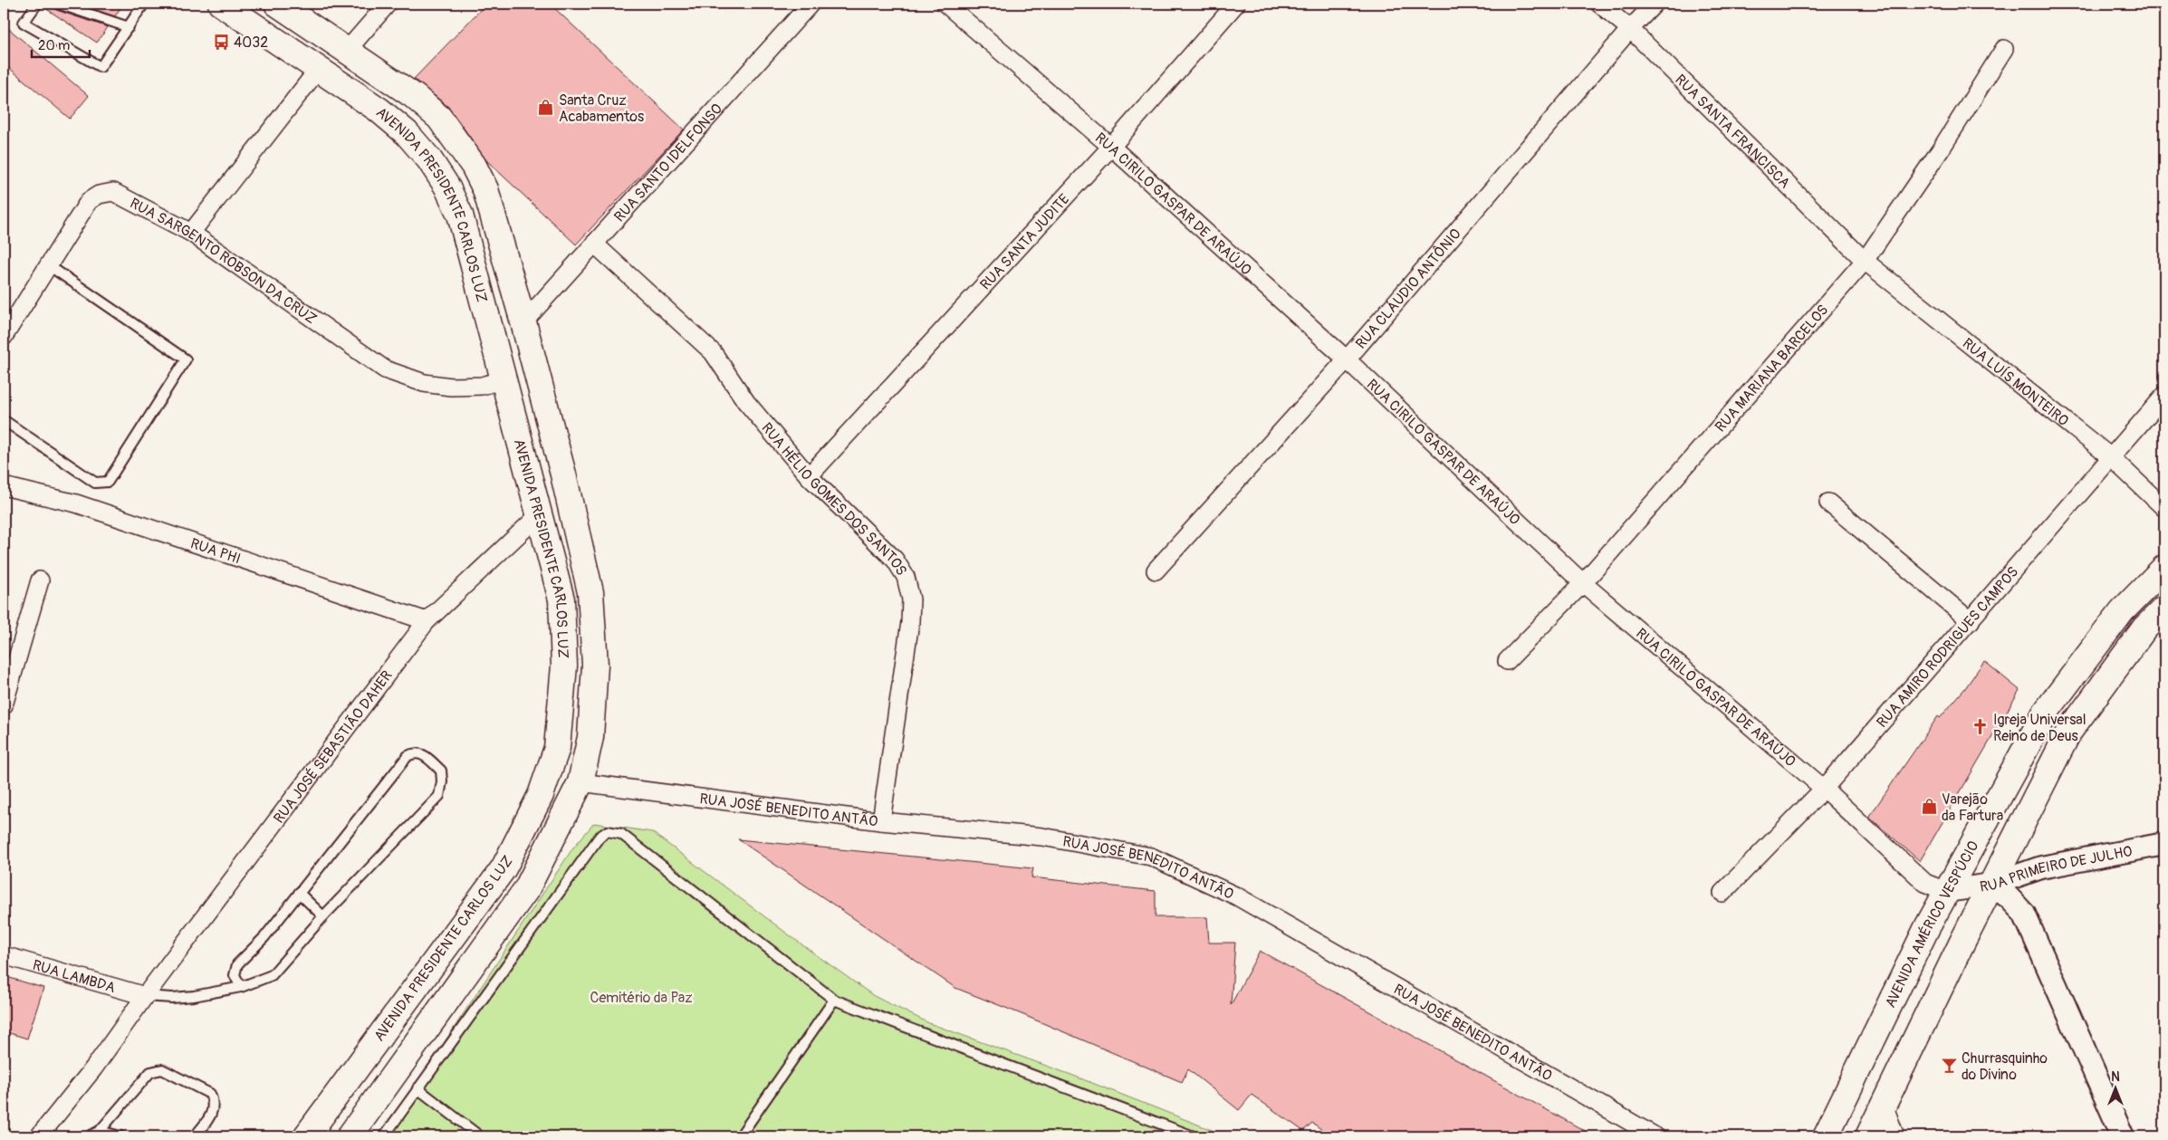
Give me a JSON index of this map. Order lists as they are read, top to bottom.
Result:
{
  "streets": {
    "main road": ["AVENIDA PRESIDENTE CARLOS LUZ", "AVENIDA AMÉRICO VESPÚCIO"],
    "street": [
      "RUA SANTA FRANCISCA",
      "RUA SANTO IDELFONSO",
      "RUA CIRILO GASPAR DE ARAÚJO",
      "RUA SANTA JUDITE",
      "RUA SARGENTO ROBSON DA CRUZ",
      "RUA CLÁUDIO ANTÔNIO",
      "RUA MARIANA BARCELOS",
      "RUA LUÍS MONTEIRO",
      "RUA HÉLIO GOMES DOS SANTOS",
      "RUA PHI",
      "RUA AMIRO RODRIGUES CAMPOS",
      "RUA JOSÉ SEBASTIÃO DAHER",
      "RUA JOSÉ BENEDITO ANTÃO",
      "RUA PRIMEIRO DE JULHO",
      "RUA LAMBDA"
    ]
  },
  "crossings": [
    ["RUA SANTA FRANCISCA", "RUA CLÁUDIO ANTÔNIO"],
    ["RUA SANTA FRANCISCA", "RUA MARIANA BARCELOS"],
    ["RUA SANTA FRANCISCA", "RUA LUÍS MONTEIRO"],
    ["RUA SANTO IDELFONSO", "AVENIDA PRESIDENTE CARLOS LUZ"],
    ["RUA SANTO IDELFONSO", "RUA HÉLIO GOMES DOS SANTOS"],
    ["RUA CIRILO GASPAR DE ARAÚJO", "RUA SANTA JUDITE"],
    ["RUA CIRILO GASPAR DE ARAÚJO", "RUA CLÁUDIO ANTÔNIO"],
    ["RUA CIRILO GASPAR DE ARAÚJO", "RUA MARIANA BARCELOS"],
    ["RUA CIRILO GASPAR DE ARAÚJO", "RUA AMIRO RODRIGUES CAMPOS"],
    ["RUA CIRILO GASPAR DE ARAÚJO", "RUA PRIMEIRO DE JULHO"],
    ["RUA CIRILO GASPAR DE ARAÚJO", "AVENIDA AMÉRICO VESPÚCIO"],
    ["AVENIDA PRESIDENTE CARLOS LUZ", "RUA SARGENTO ROBSON DA CRUZ"],
    ["AVENIDA PRESIDENTE CARLOS LUZ", "RUA JOSÉ SEBASTIÃO DAHER"],
    ["AVENIDA PRESIDENTE CARLOS LUZ", "RUA JOSÉ BENEDITO ANTÃO"],
    ["RUA SANTA JUDITE", "RUA HÉLIO GOMES DOS SANTOS"],
    ["RUA MARIANA BARCELOS", "RUA LUÍS MONTEIRO"],
    ["RUA LUÍS MONTEIRO", "RUA AMIRO RODRIGUES CAMPOS"],
    ["RUA HÉLIO GOMES DOS SANTOS", "RUA JOSÉ BENEDITO ANTÃO"],
    ["RUA PHI", "RUA JOSÉ SEBASTIÃO DAHER"],
    ["RUA JOSÉ SEBASTIÃO DAHER", "RUA LAMBDA"],
    ["RUA PRIMEIRO DE JULHO", "AVENIDA AMÉRICO VESPÚCIO"]
  ],
  "parks": ["Cemitério da Paz"],
  "places": {
    "bus stop": ["4032"],
    "shop": ["Santa Cruz Acabamentos", "Varejão da Fartura"],
    "church": ["Igreja Universal Reino de Deus"],
    "bar": ["Churrasquinho do Divino"]
  },
  "scale_bar": "20 m",
  "north": "top"
}
